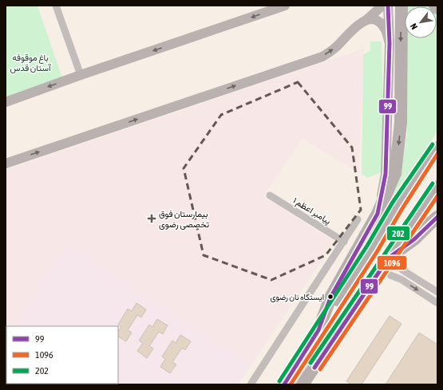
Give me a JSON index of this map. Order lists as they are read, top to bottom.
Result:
{
  "streets": {
    "street": ["پیامبر اعظم ۱"]
  },
  "parks": ["باغ موقوفه آستان قدس"],
  "places": {
    "health": ["بیمارستان فوق تخصصی رضوی"],
    "other": ["ایستگاه نان رضوی"]
  },
  "lines": ["transit line 99", "transit line 202", "transit line 1096"],
  "legend": ["99", "1096", "202"],
  "north": "bottom left"
}
